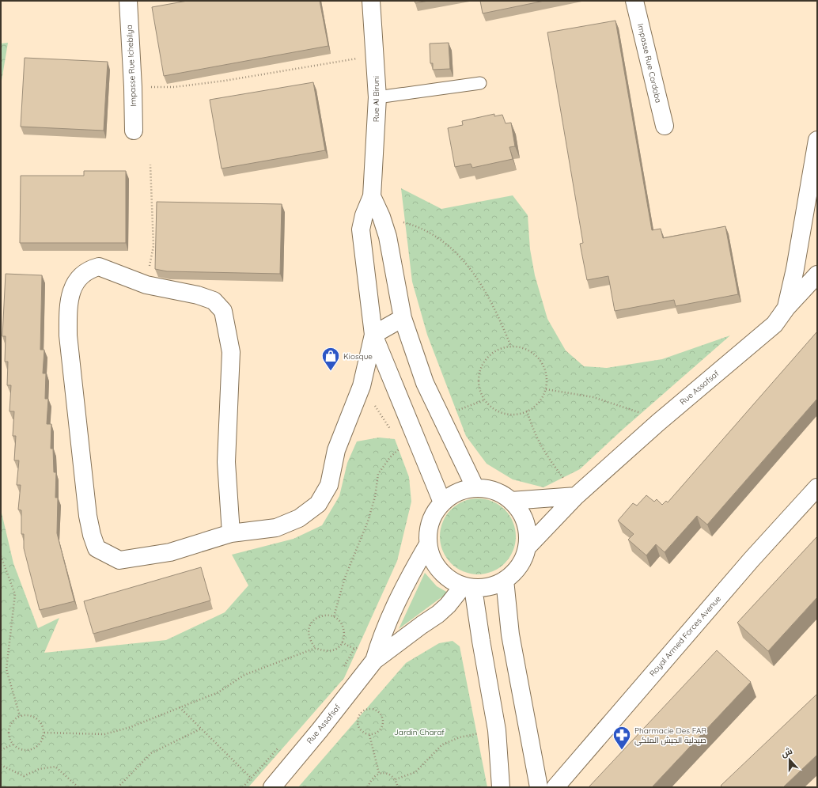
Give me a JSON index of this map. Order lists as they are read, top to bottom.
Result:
{
  "streets": {
    "street": [
      "Impasse Rue Cordoba",
      "Impasse Rue Ichebilya",
      "Rue Al Biruni",
      "Rue Assafsaf",
      "Royal Armed Forces Avenue"
    ]
  },
  "parks": ["Jardin Charaf"],
  "places": {
    "shop": ["Kiosque"],
    "pharmacy": ["Pharmacie Des FAR صيدلية الجيش الملكي"]
  },
  "north": "top"
}
